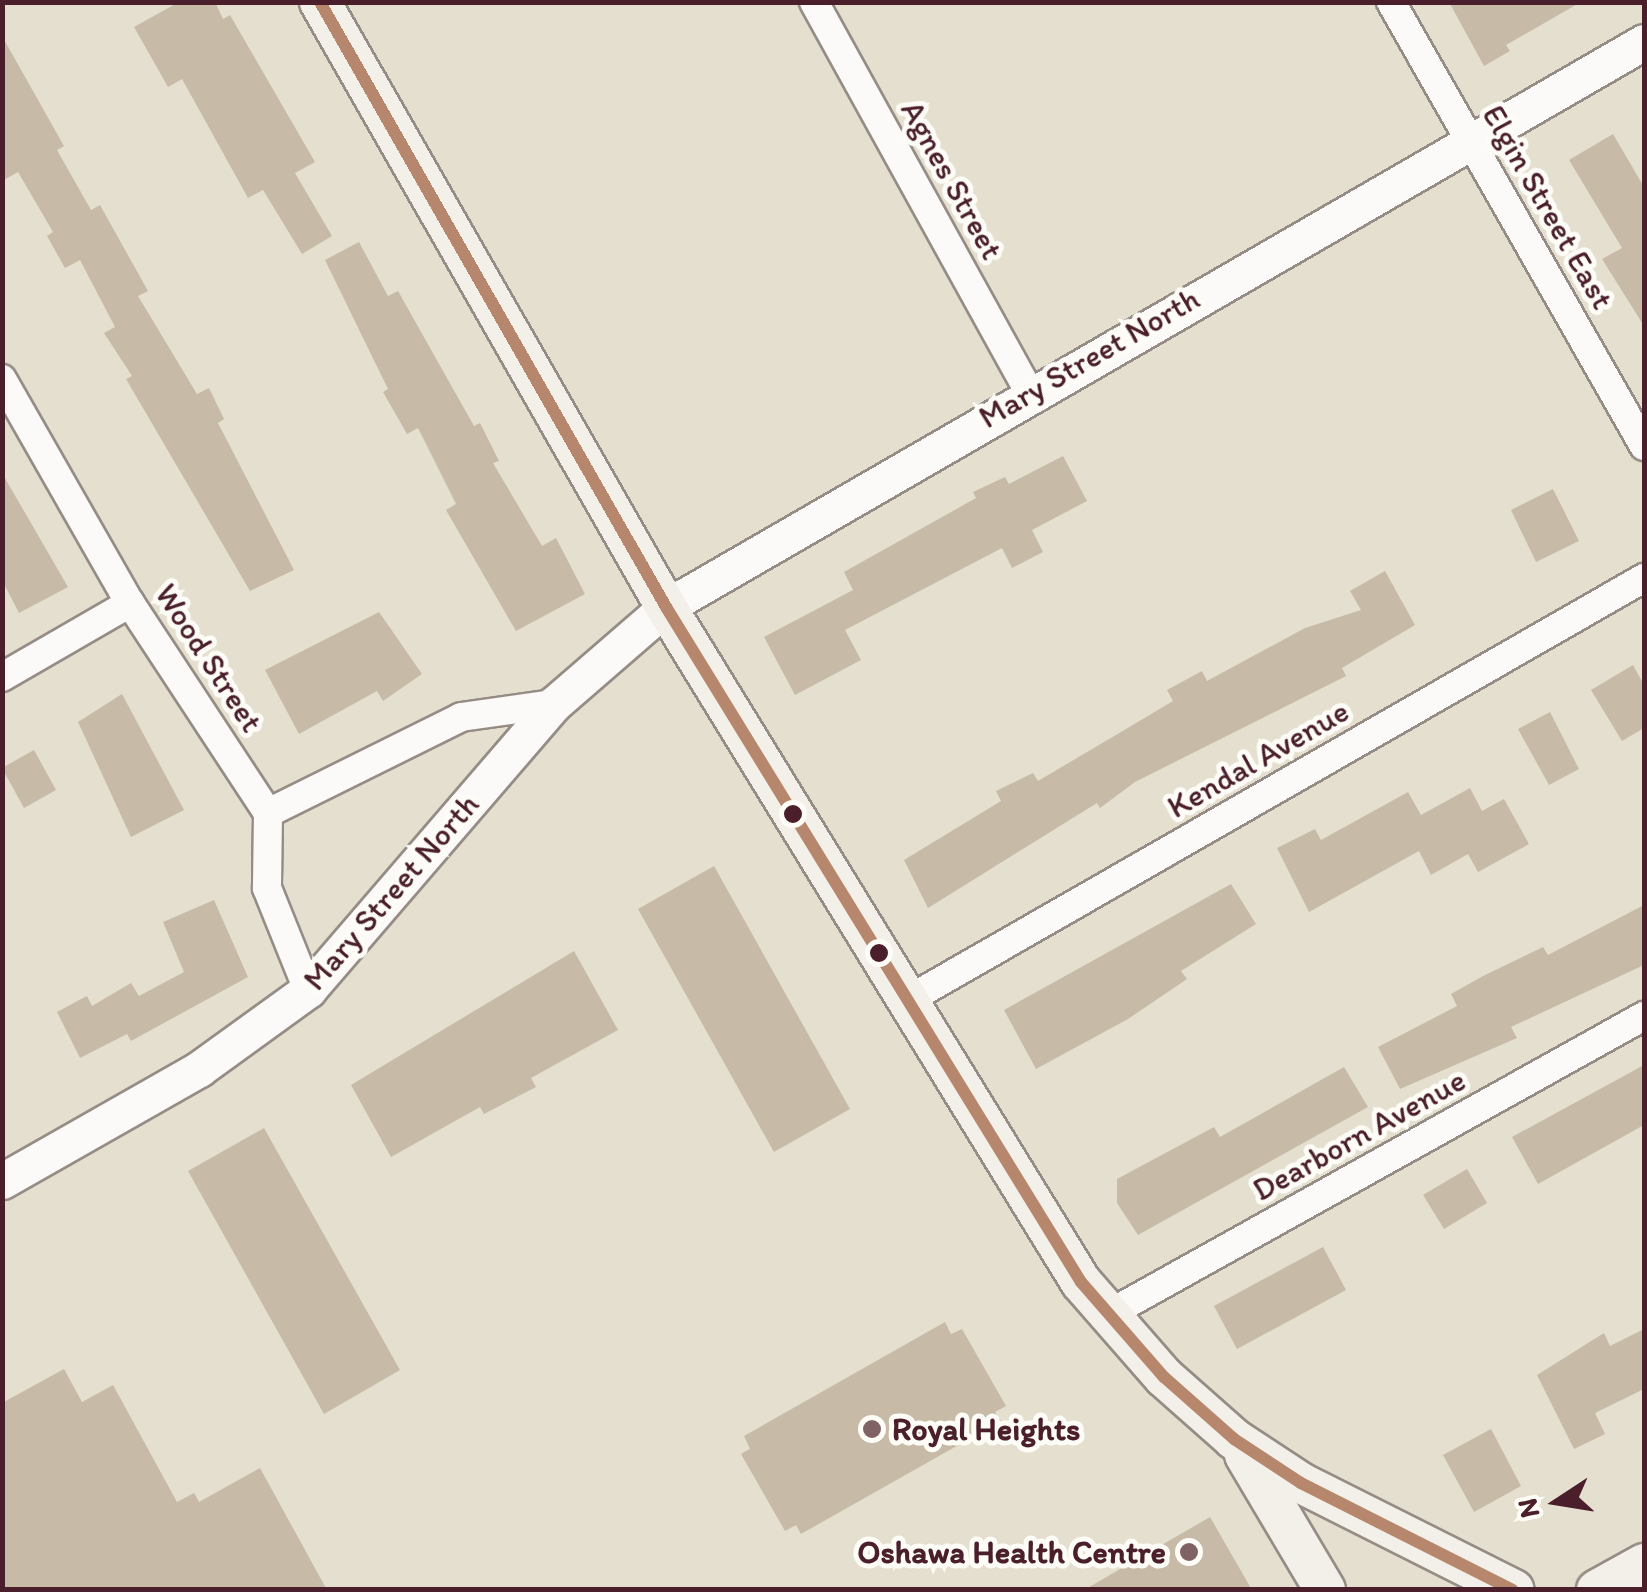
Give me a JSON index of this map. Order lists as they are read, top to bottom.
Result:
{
  "streets": {
    "street": [
      "Agnes Street",
      "Elgin Street East",
      "Mary Street North",
      "Wood Street",
      "Kendal Avenue",
      "Dearborn Avenue"
    ]
  },
  "crossings": [
    ["Agnes Street", "Mary Street North"],
    ["Elgin Street East", "Mary Street North"]
  ],
  "places": ["Royal Heights", "Oshawa Health Centre"],
  "north": "left"
}
